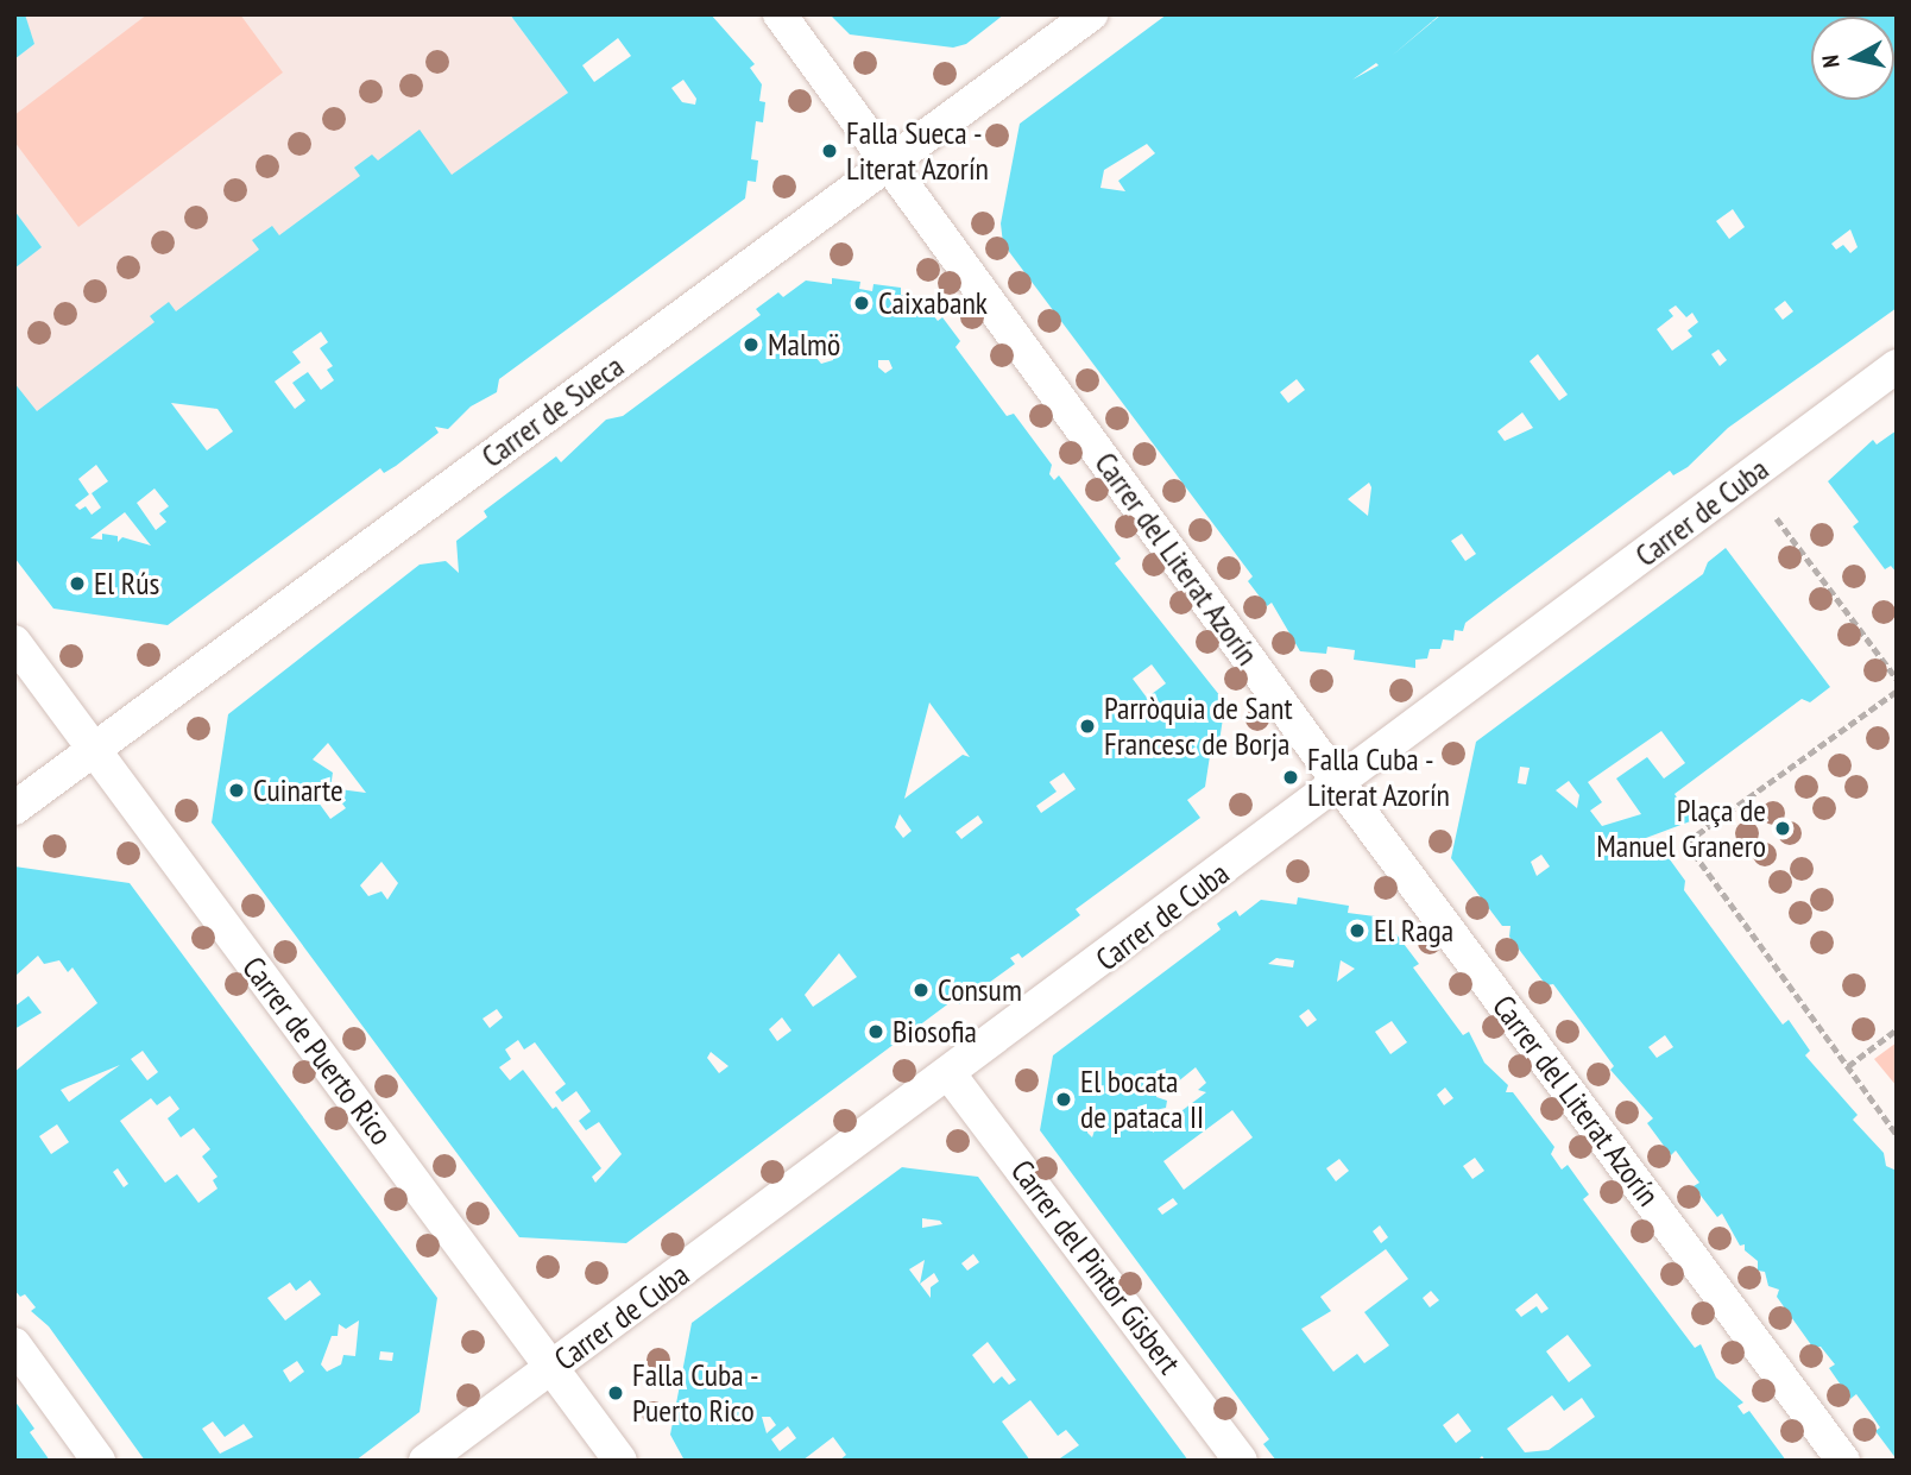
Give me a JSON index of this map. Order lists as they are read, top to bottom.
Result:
{
  "streets": {
    "street": [
      "Carrer de Sueca",
      "Carrer de Cuba",
      "Carrer del Literat Azorín",
      "Carrer de Puerto Rico",
      "Carrer del Pintor Gisbert"
    ]
  },
  "crossings": [
    ["Carrer de Sueca", "Carrer del Literat Azorín"],
    ["Carrer de Sueca", "Carrer de Puerto Rico"],
    ["Carrer de Cuba", "Carrer del Literat Azorín"],
    ["Carrer de Cuba", "Carrer de Puerto Rico"],
    ["Carrer de Cuba", "Carrer del Pintor Gisbert"]
  ],
  "places": [
    "Falla Sueca - Literat Azorín",
    "Caixabank",
    "Malmö",
    "El Rús",
    "Parròquia de Sant Francesc de Borja",
    "Falla Cuba - Literat Azorín",
    "Cuinarte",
    "Plaça de Manuel Granero",
    "El Raga",
    "Consum",
    "Biosofia",
    "El bocata de pataca II",
    "Falla Cuba - Puerto Rico"
  ],
  "north": "left"
}
